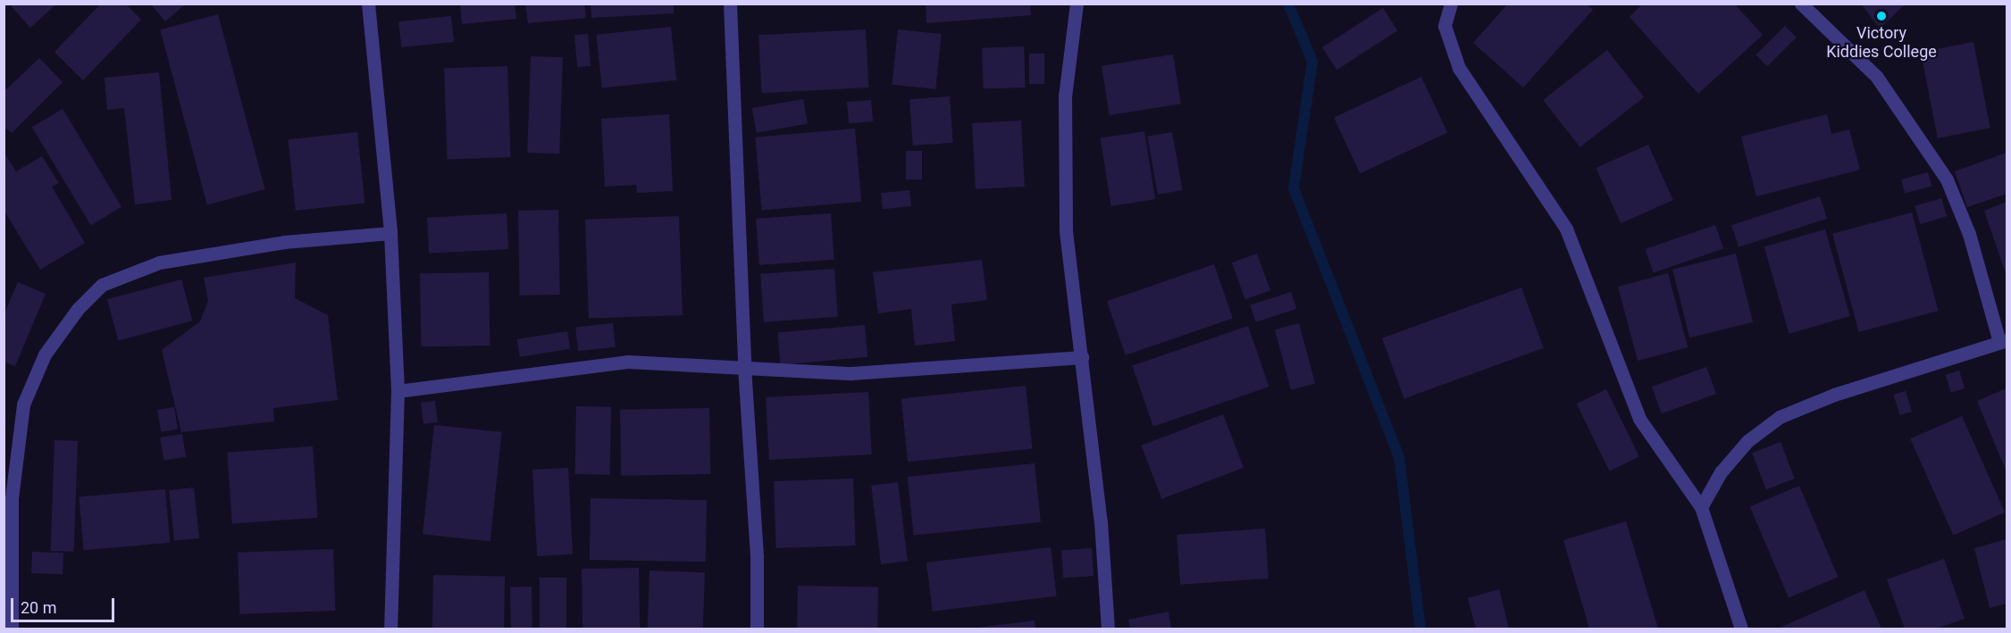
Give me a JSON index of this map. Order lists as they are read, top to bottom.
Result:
{
  "places": ["Victory Kiddies College"],
  "scale_bar": "20 m"
}
